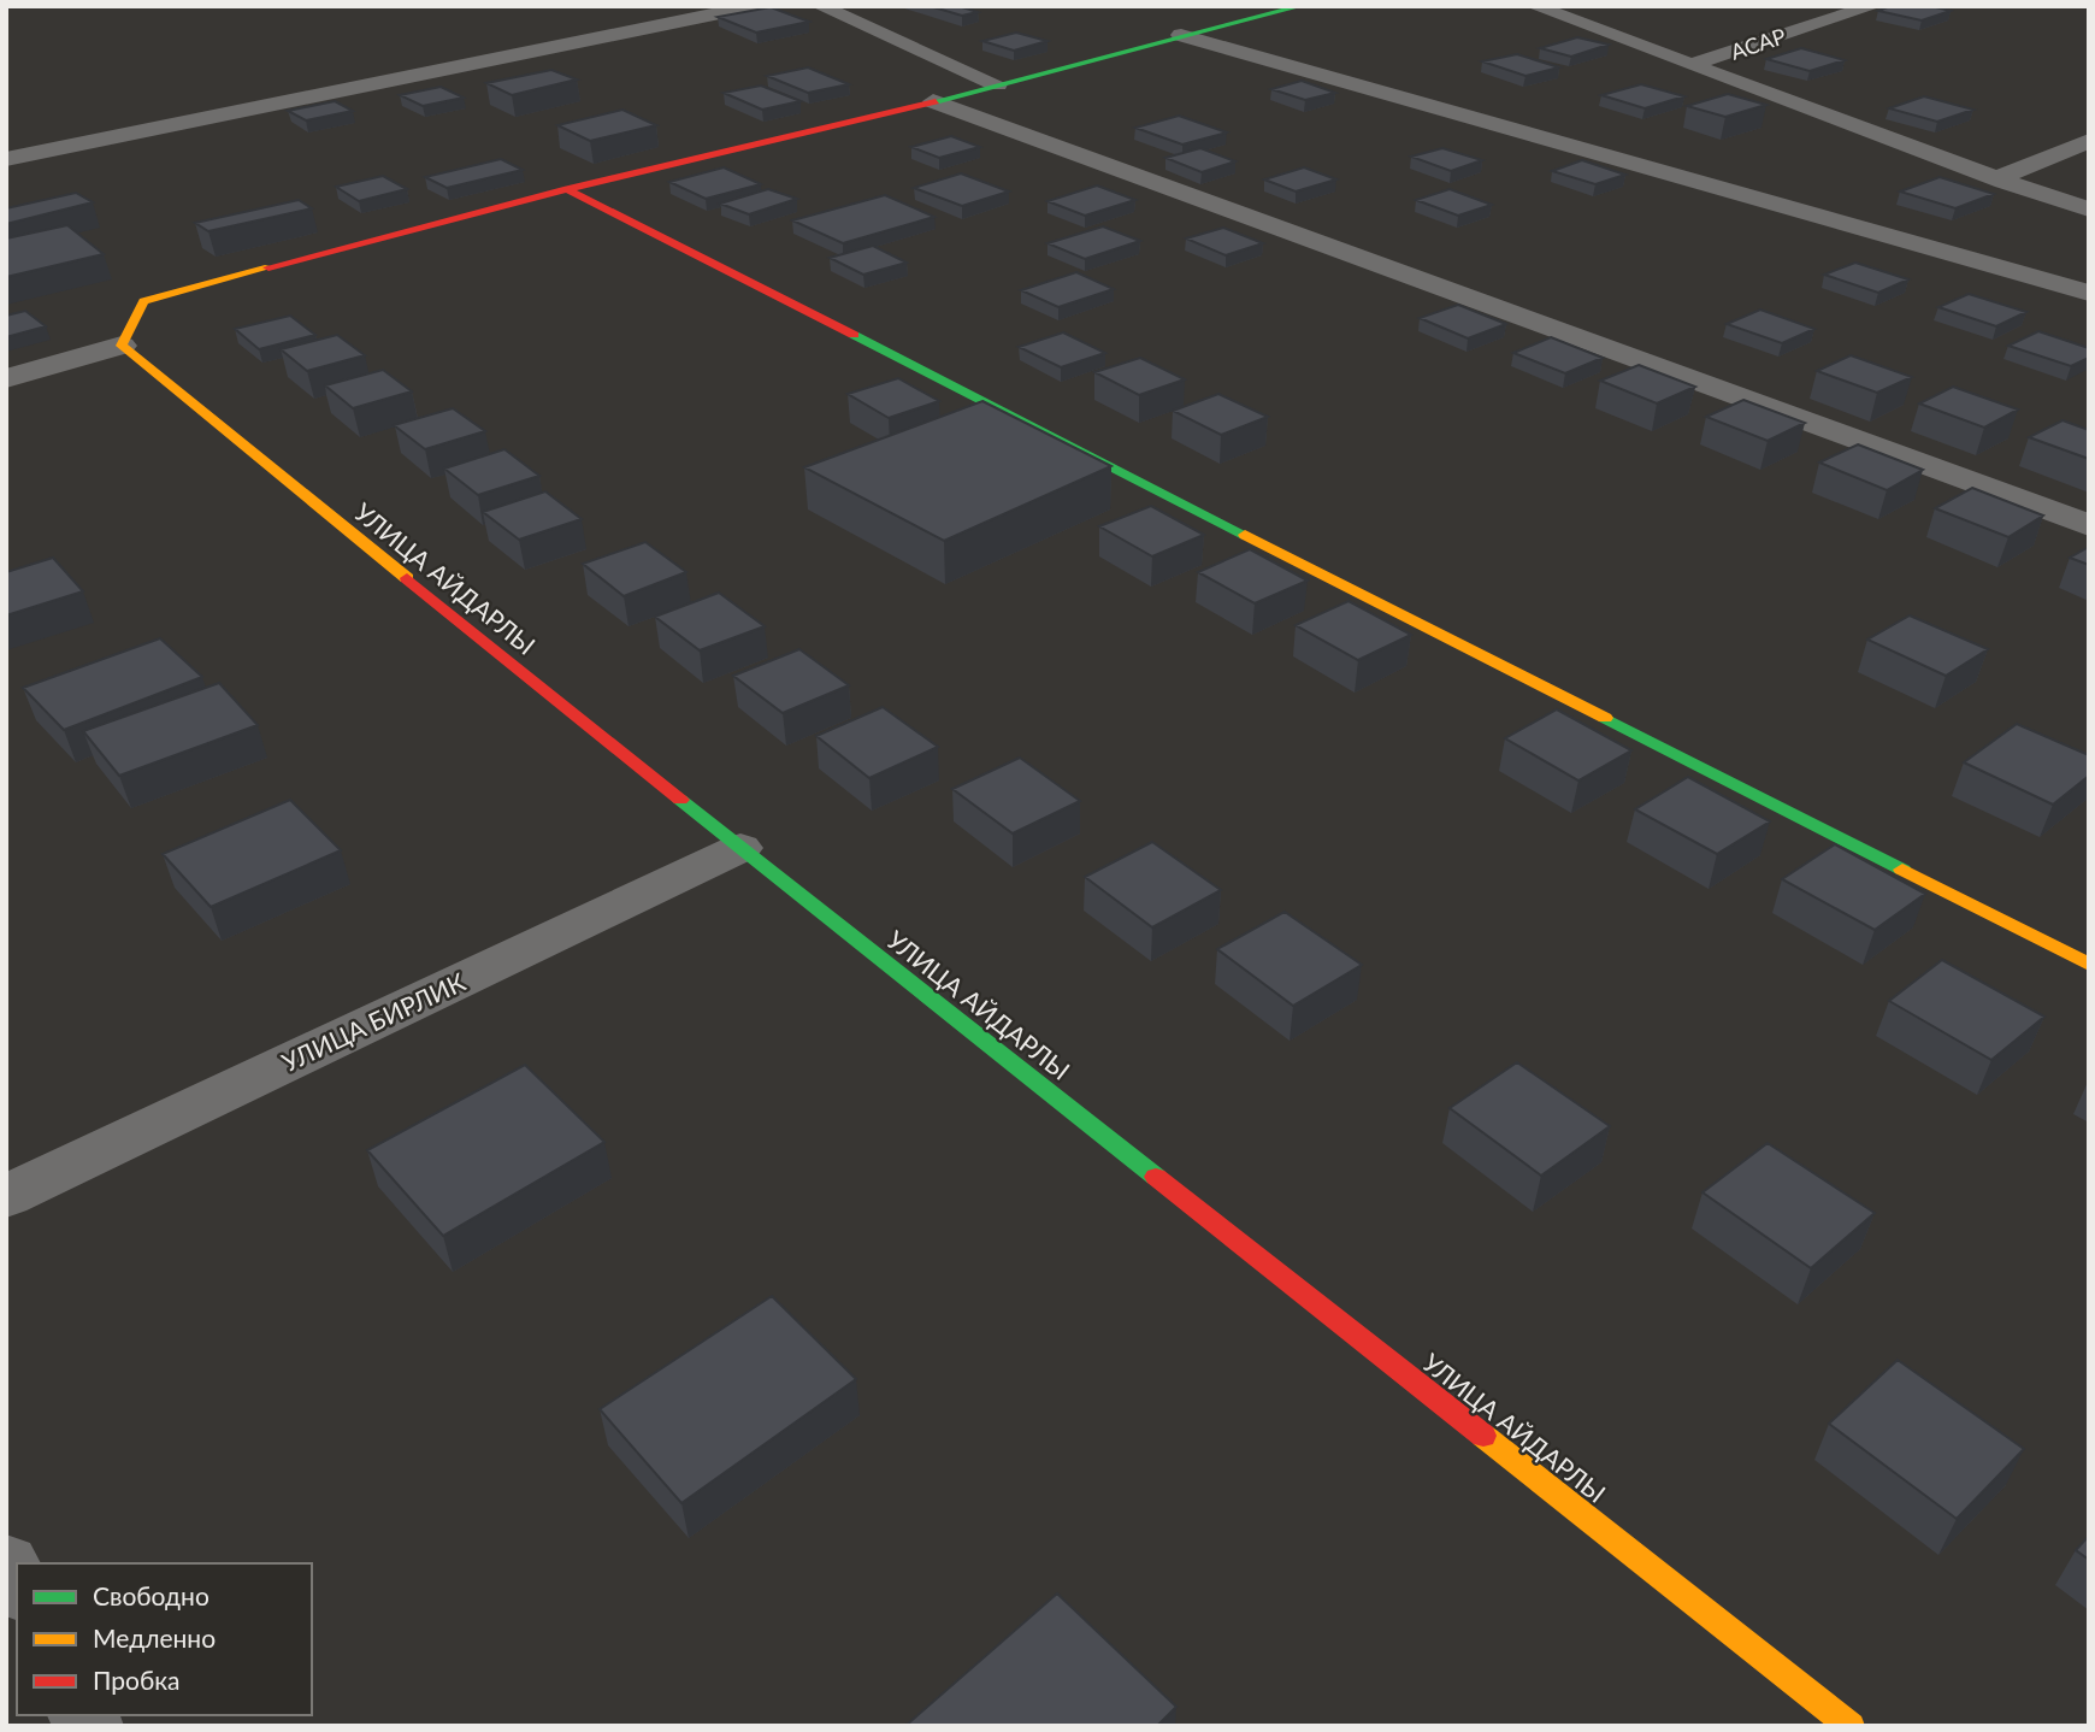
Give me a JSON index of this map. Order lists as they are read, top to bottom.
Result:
{
  "streets": {
    "street": ["АСАР", "УЛИЦА АЙДАРЛЫ", "УЛИЦА БИРЛИК"]
  },
  "crossings": [
    ["УЛИЦА АЙДАРЛЫ", "УЛИЦА БИРЛИК"]
  ],
  "legend": ["Свободно", "Медленно", "Пробка"]
}
